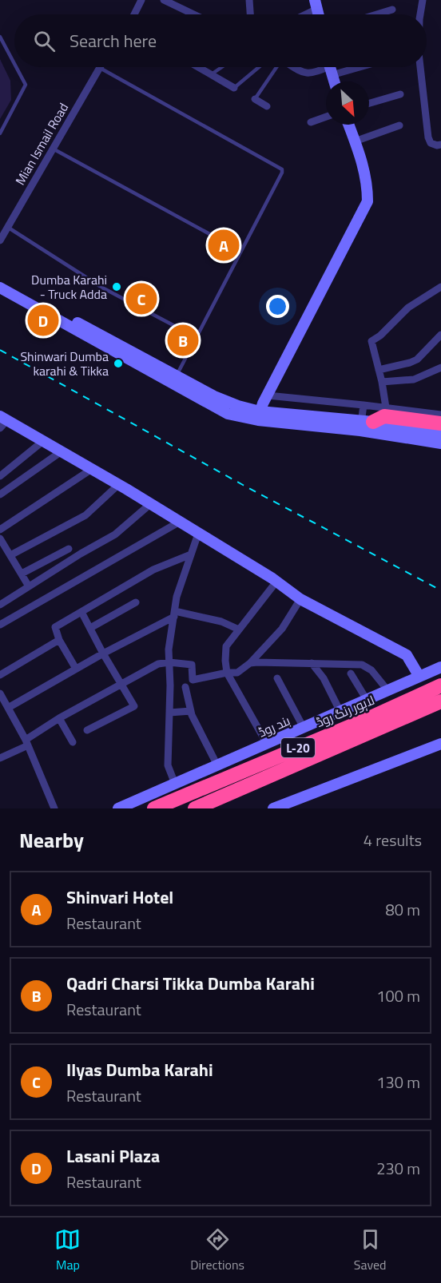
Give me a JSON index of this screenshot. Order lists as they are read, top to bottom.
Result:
{
  "streets": {
    "highway": ["لاہور رنگ روڈ", "L-20"],
    "main road": ["بند روڈ"],
    "street": ["Mian Ismail Road"]
  },
  "places": ["Dumba Karahi - Truck Adda", "Shinwari Dumba karahi & Tikka"],
  "north": "bottom right",
  "page": {
    "search": "Search here",
    "pins": [
      "A",
      "C",
      "D",
      "B"
    ],
    "heading": ["Nearby", "4 results"],
    "list": [
      {
        "mark": "A",
        "name": "Shinvari Hotel",
        "note": "Restaurant",
        "value": "80 m"
      },
      {
        "mark": "B",
        "name": "Qadri Charsi Tikka Dumba Karahi",
        "note": "Restaurant",
        "value": "100 m"
      },
      {
        "mark": "C",
        "name": "Ilyas Dumba Karahi",
        "note": "Restaurant",
        "value": "130 m"
      },
      {
        "mark": "D",
        "name": "Lasani Plaza",
        "note": "Restaurant",
        "value": "230 m"
      }
    ],
    "nav": ["Map", "Directions", "Saved"]
  }
}
